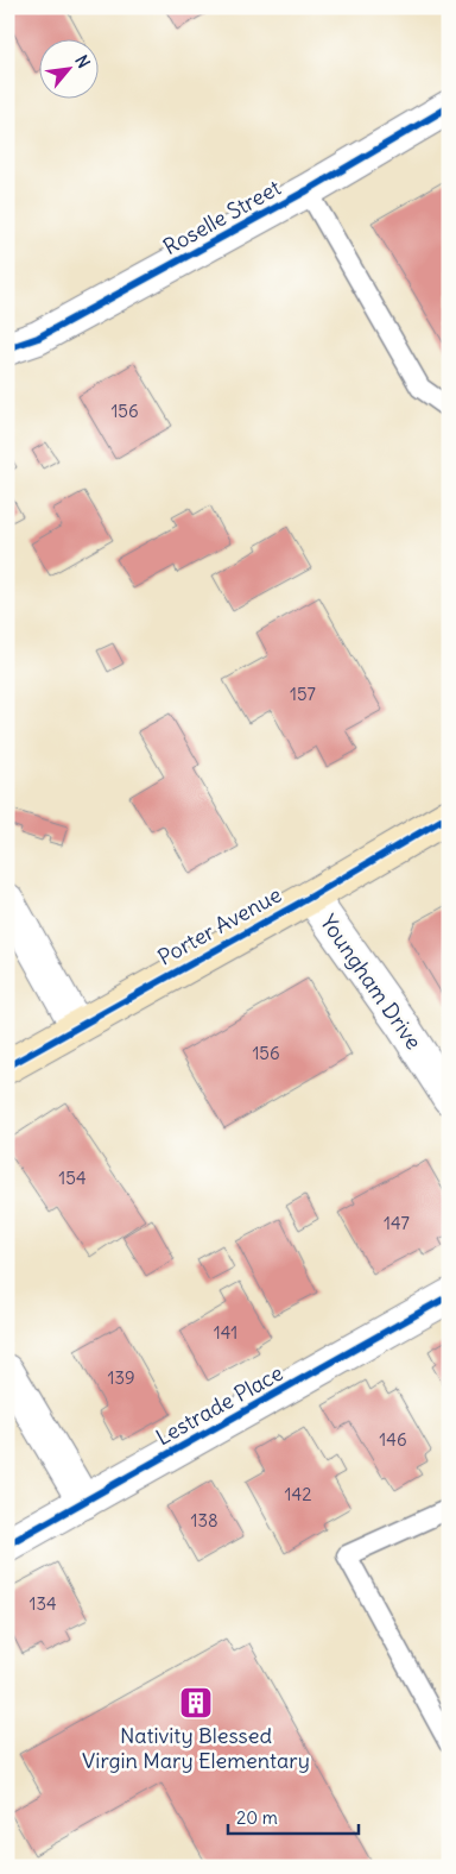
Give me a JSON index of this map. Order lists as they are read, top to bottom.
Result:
{
  "streets": {
    "main road": ["Porter Avenue"],
    "street": ["Roselle Street", "Youngham Drive", "Lestrade Place"]
  },
  "crossings": [
    ["Porter Avenue", "Youngham Drive"]
  ],
  "places": {
    "building": ["Nativity Blessed Virgin Mary Elementary"]
  },
  "house_numbers": [
    "156",
    "157",
    "156",
    "154",
    "147",
    "141",
    "139",
    "146",
    "142",
    "138",
    "134"
  ],
  "scale_bar": "20 m",
  "north": "top right"
}
